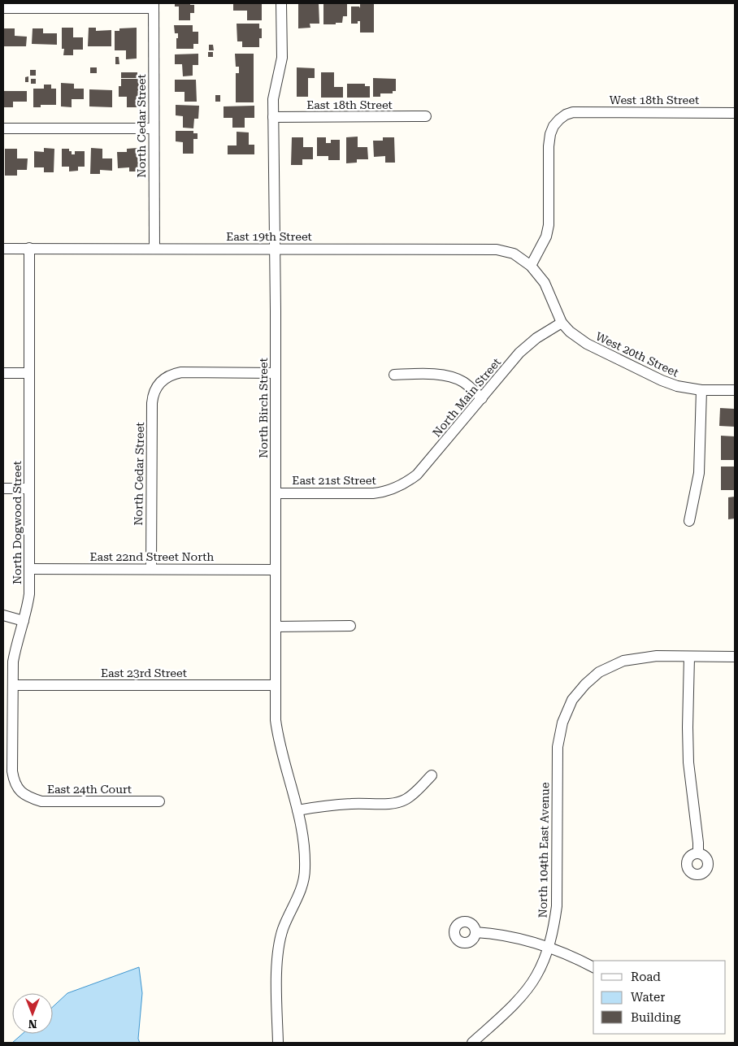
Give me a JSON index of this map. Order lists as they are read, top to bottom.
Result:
{
  "streets": {
    "street": [
      "West 18th Street",
      "East 18th Street",
      "North Cedar Street",
      "East 19th Street",
      "West 20th Street",
      "North Main Street",
      "North Birch Street",
      "East 21st Street",
      "North Dogwood Street",
      "East 22nd Street North",
      "East 23rd Street",
      "East 24th Court",
      "North 104th East Avenue"
    ]
  },
  "crossings": [
    ["West 18th Street", "East 19th Street"],
    ["East 18th Street", "North Birch Street"],
    ["North Cedar Street", "East 19th Street"],
    ["North Cedar Street", "North Birch Street"],
    ["North Cedar Street", "East 22nd Street North"],
    ["East 19th Street", "West 20th Street"],
    ["East 19th Street", "North Main Street"],
    ["East 19th Street", "North Birch Street"],
    ["East 19th Street", "North Dogwood Street"],
    ["West 20th Street", "North Main Street"],
    ["North Main Street", "East 21st Street"],
    ["North Birch Street", "East 21st Street"],
    ["North Birch Street", "East 22nd Street North"],
    ["North Birch Street", "East 23rd Street"],
    ["North Dogwood Street", "East 22nd Street North"],
    ["North Dogwood Street", "East 23rd Street"],
    ["North Dogwood Street", "East 24th Court"]
  ],
  "legend": ["Road", "Water", "Building"],
  "north": "bottom"
}
